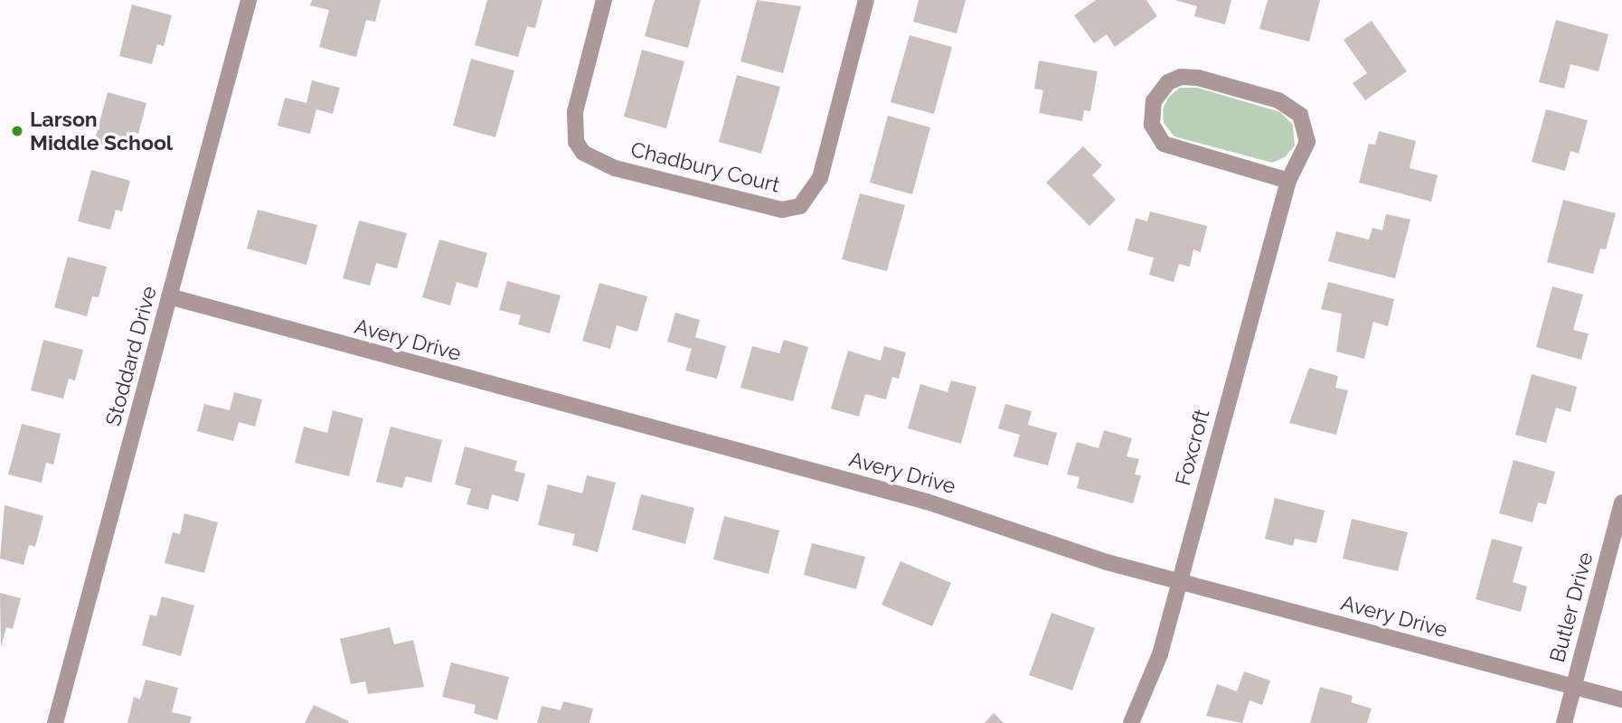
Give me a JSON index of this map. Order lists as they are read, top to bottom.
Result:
{
  "streets": {
    "street": [
      "Chadbury Court",
      "Avery Drive",
      "Stoddard Drive",
      "Foxcroft",
      "Butler Drive"
    ]
  },
  "crossings": [
    ["Avery Drive", "Stoddard Drive"],
    ["Avery Drive", "Foxcroft"],
    ["Avery Drive", "Butler Drive"]
  ],
  "places": ["Larson Middle School"]
}
